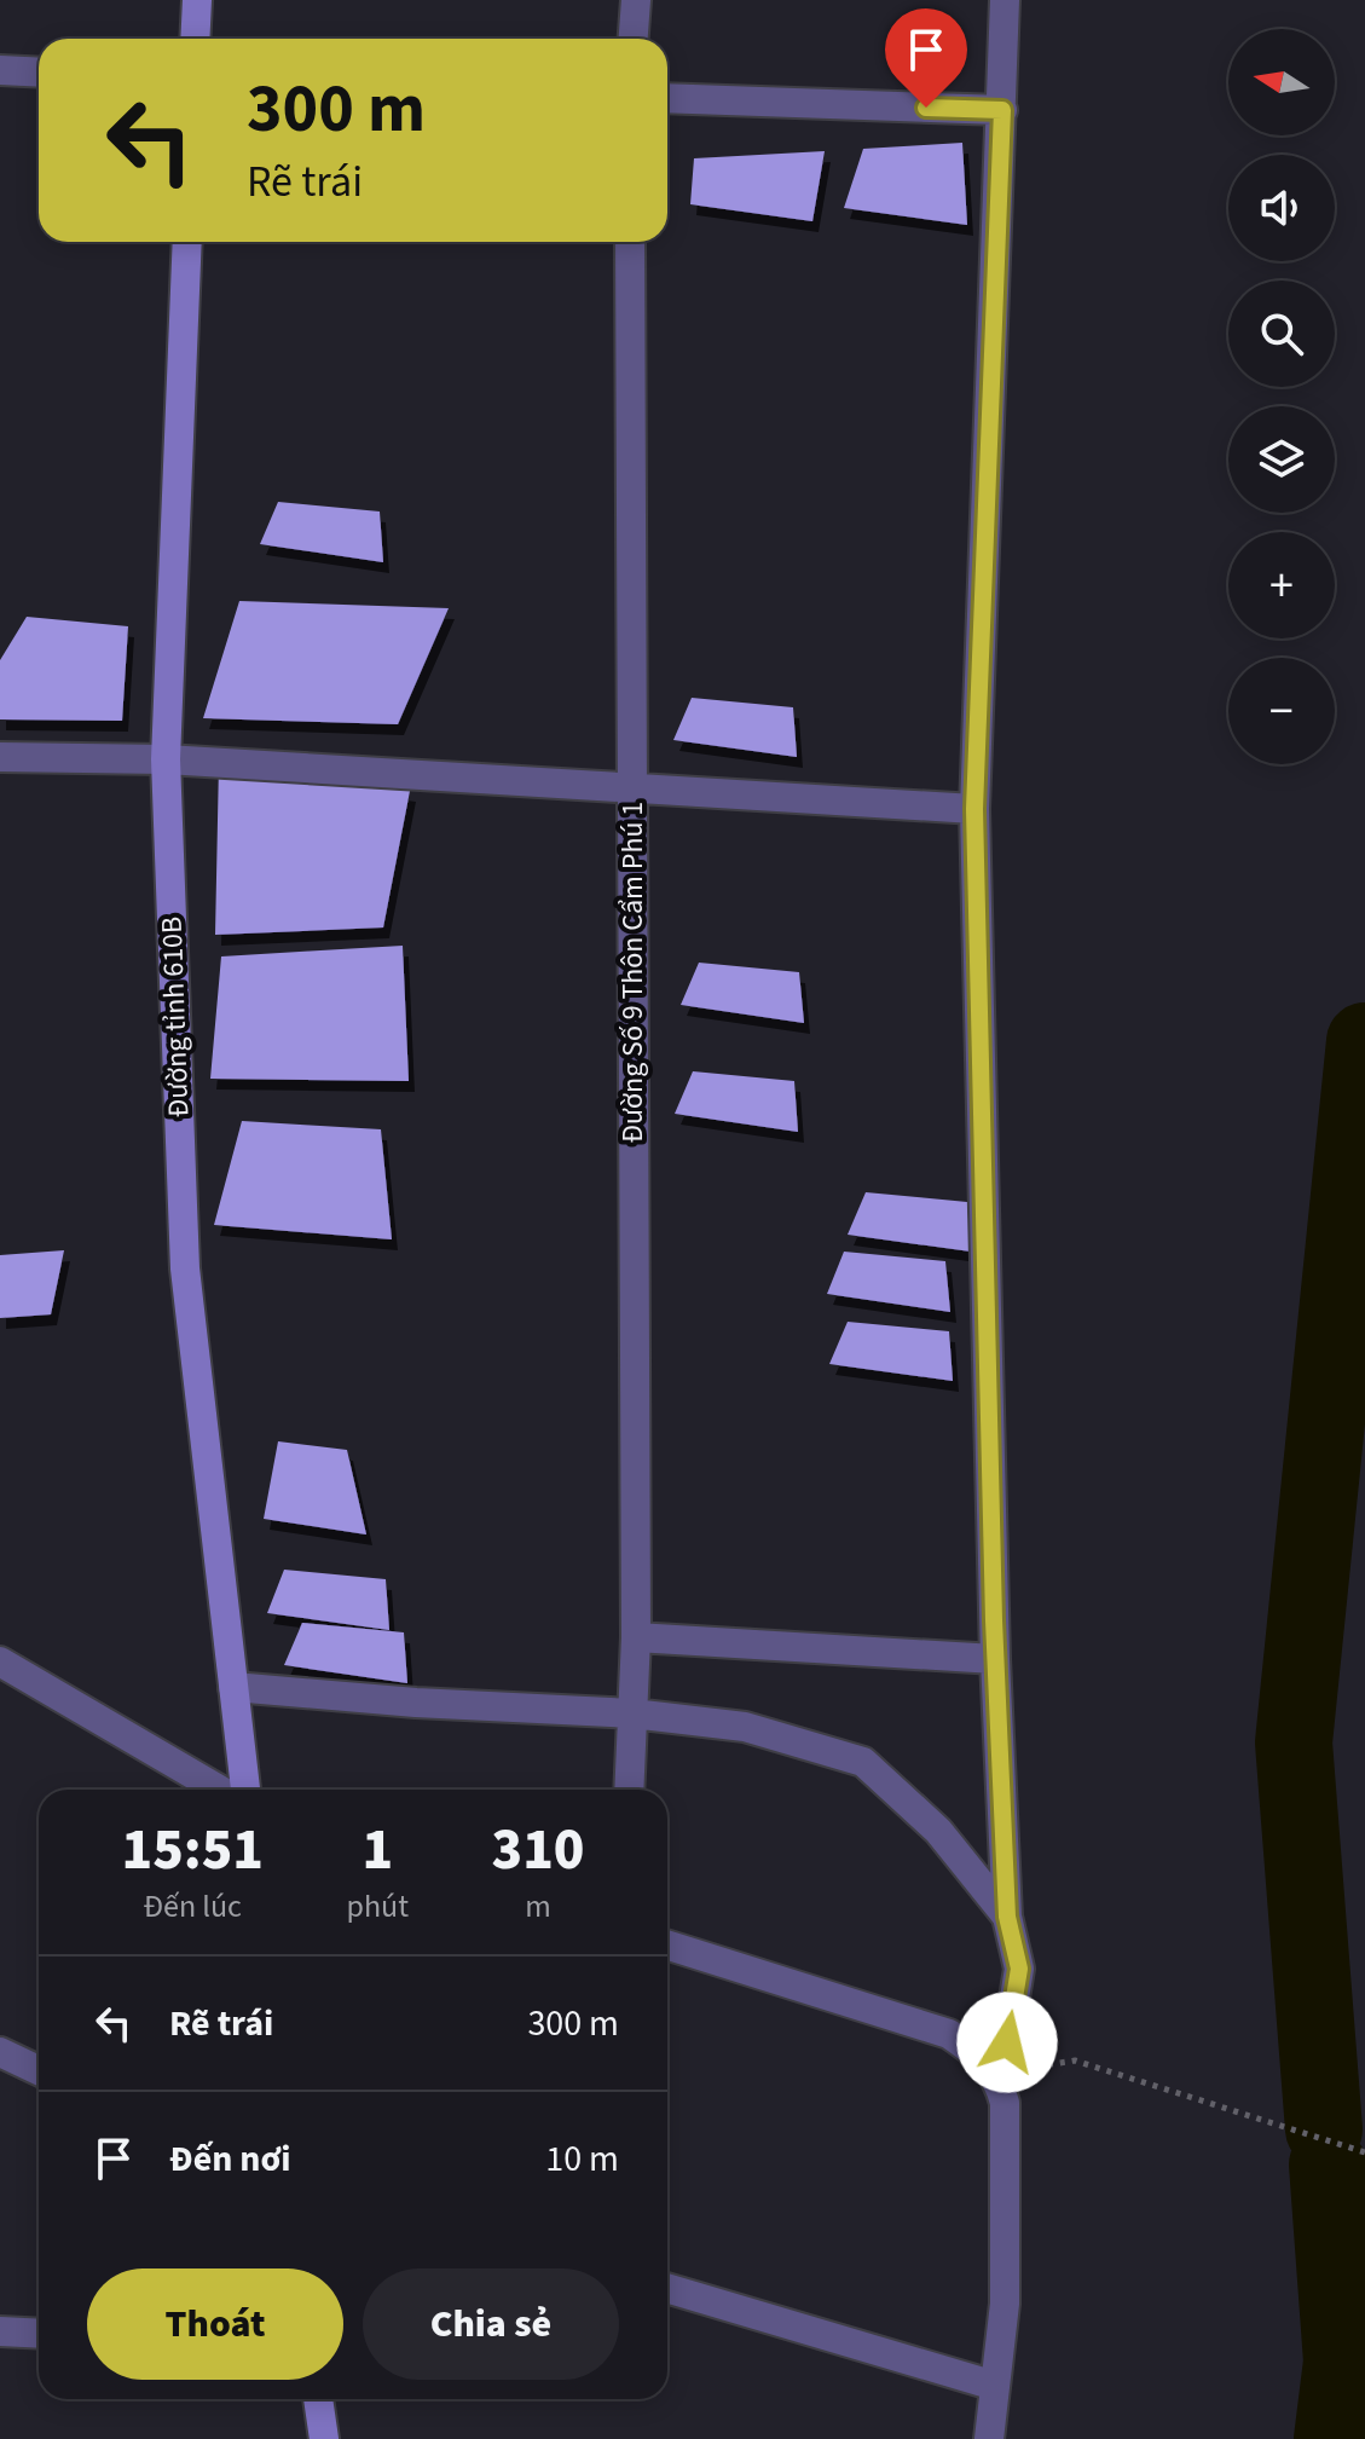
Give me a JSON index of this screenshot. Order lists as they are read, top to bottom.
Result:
{
  "streets": {
    "main road": ["Đường tỉnh 610B"],
    "street": ["Đường Số 9 Thôn Cẩm Phú 1"]
  },
  "north": "left",
  "page": {
    "map_buttons": ["+", "−"],
    "turn": ["300 m", "Rẽ trái"],
    "eta": [
      "15:51",
      "Đến lúc",
      "1",
      "phút",
      "310",
      "m"
    ],
    "list": [
      {
        "name": "Rẽ trái",
        "value": "300 m"
      },
      {
        "name": "Đến nơi",
        "value": "10 m"
      }
    ],
    "buttons": ["Thoát", "Chia sẻ"]
  }
}
